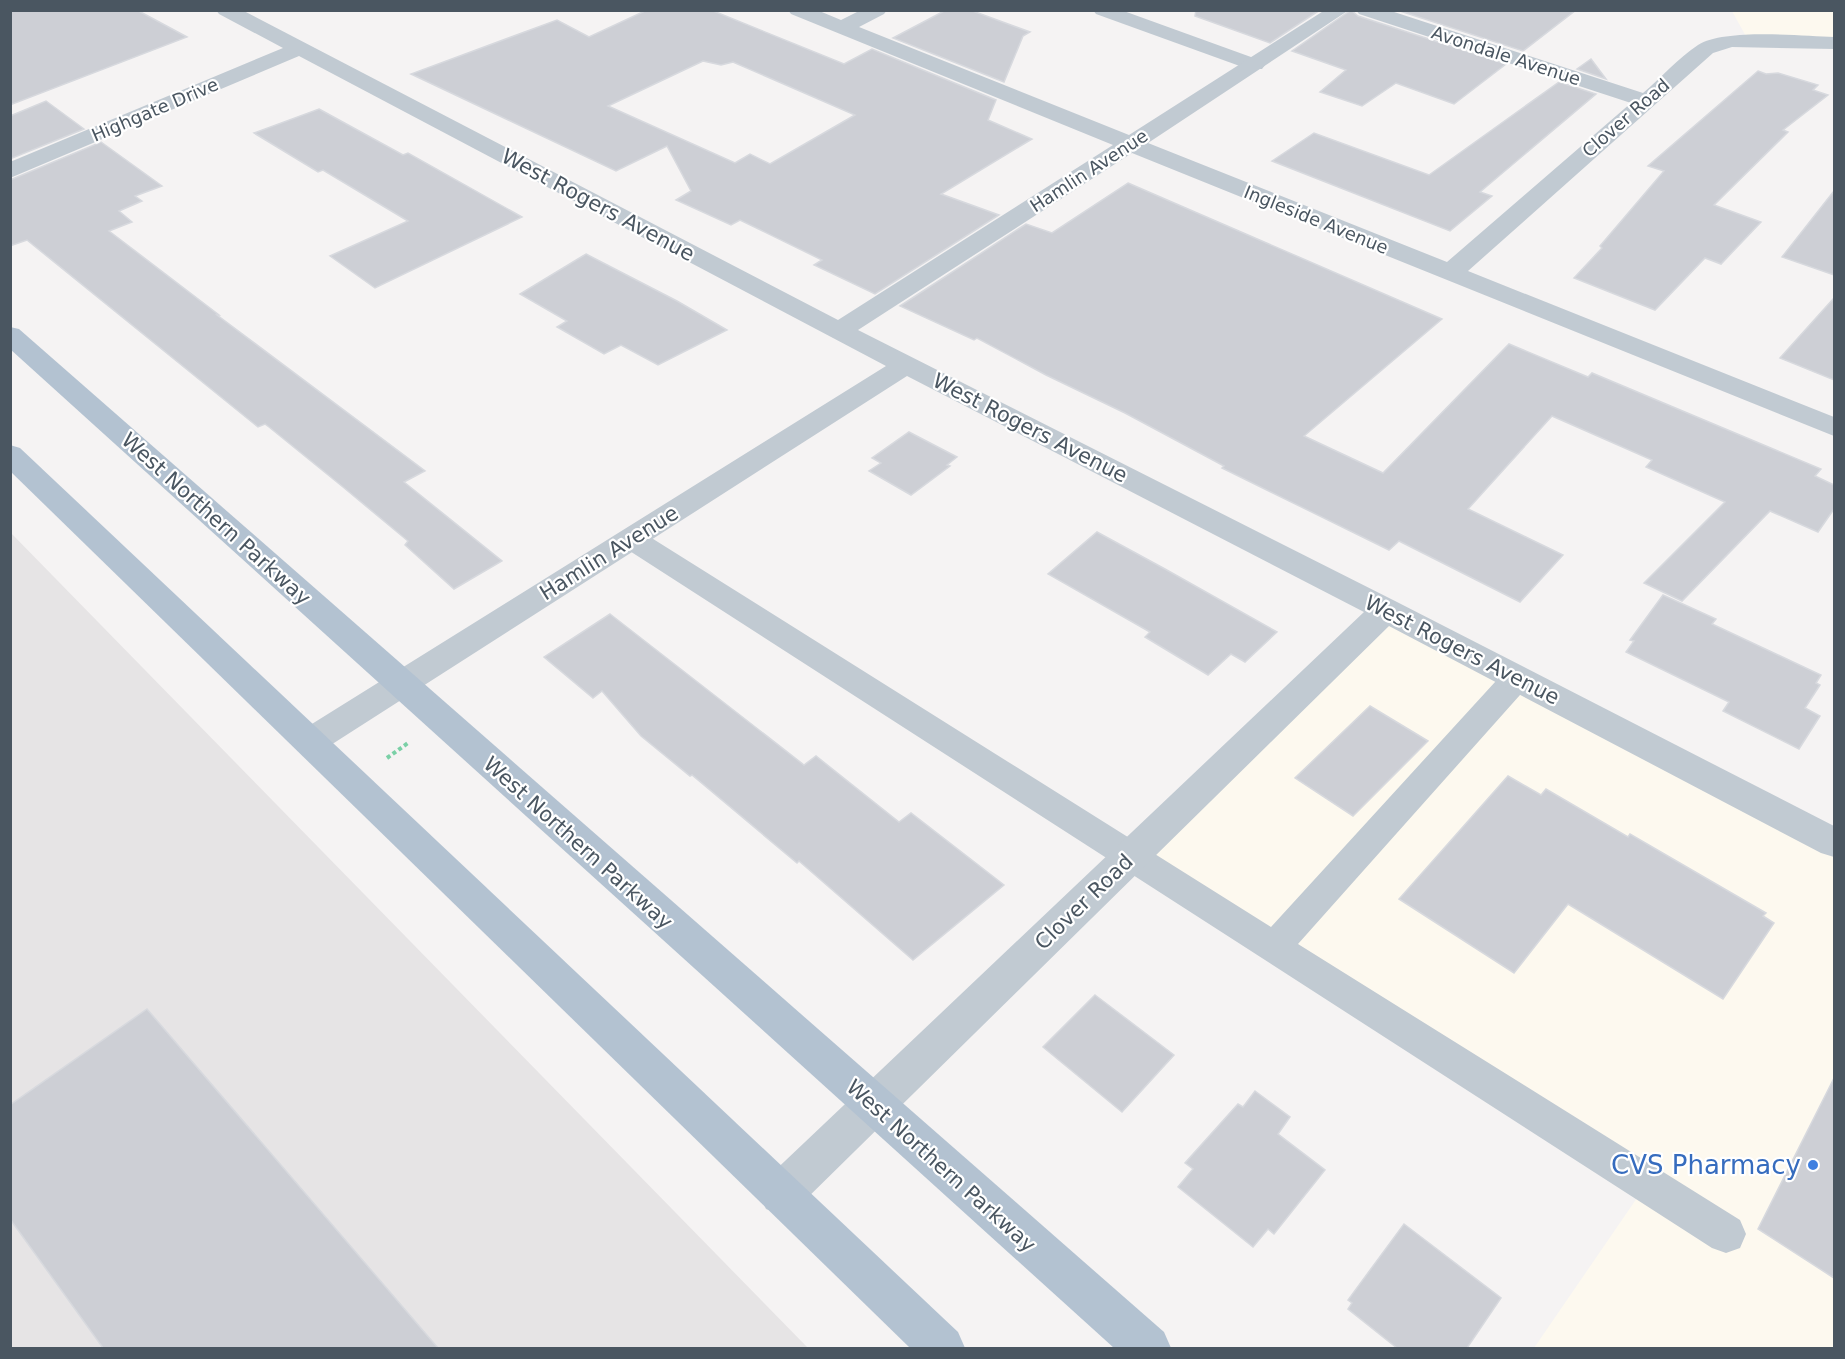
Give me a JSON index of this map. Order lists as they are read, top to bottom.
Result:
{
  "streets": {
    "main road": ["West Northern Parkway"],
    "street": [
      "Avondale Avenue",
      "Highgate Drive",
      "Clover Road",
      "Hamlin Avenue",
      "West Rogers Avenue",
      "Ingleside Avenue"
    ]
  },
  "crossings": [
    ["Avondale Avenue", "Clover Road"],
    ["Highgate Drive", "West Rogers Avenue"],
    ["Clover Road", "West Rogers Avenue"],
    ["Clover Road", "Ingleside Avenue"],
    ["Clover Road", "West Northern Parkway"],
    ["Hamlin Avenue", "West Rogers Avenue"],
    ["Hamlin Avenue", "Ingleside Avenue"],
    ["Hamlin Avenue", "West Northern Parkway"]
  ],
  "places": ["CVS Pharmacy"]
}
